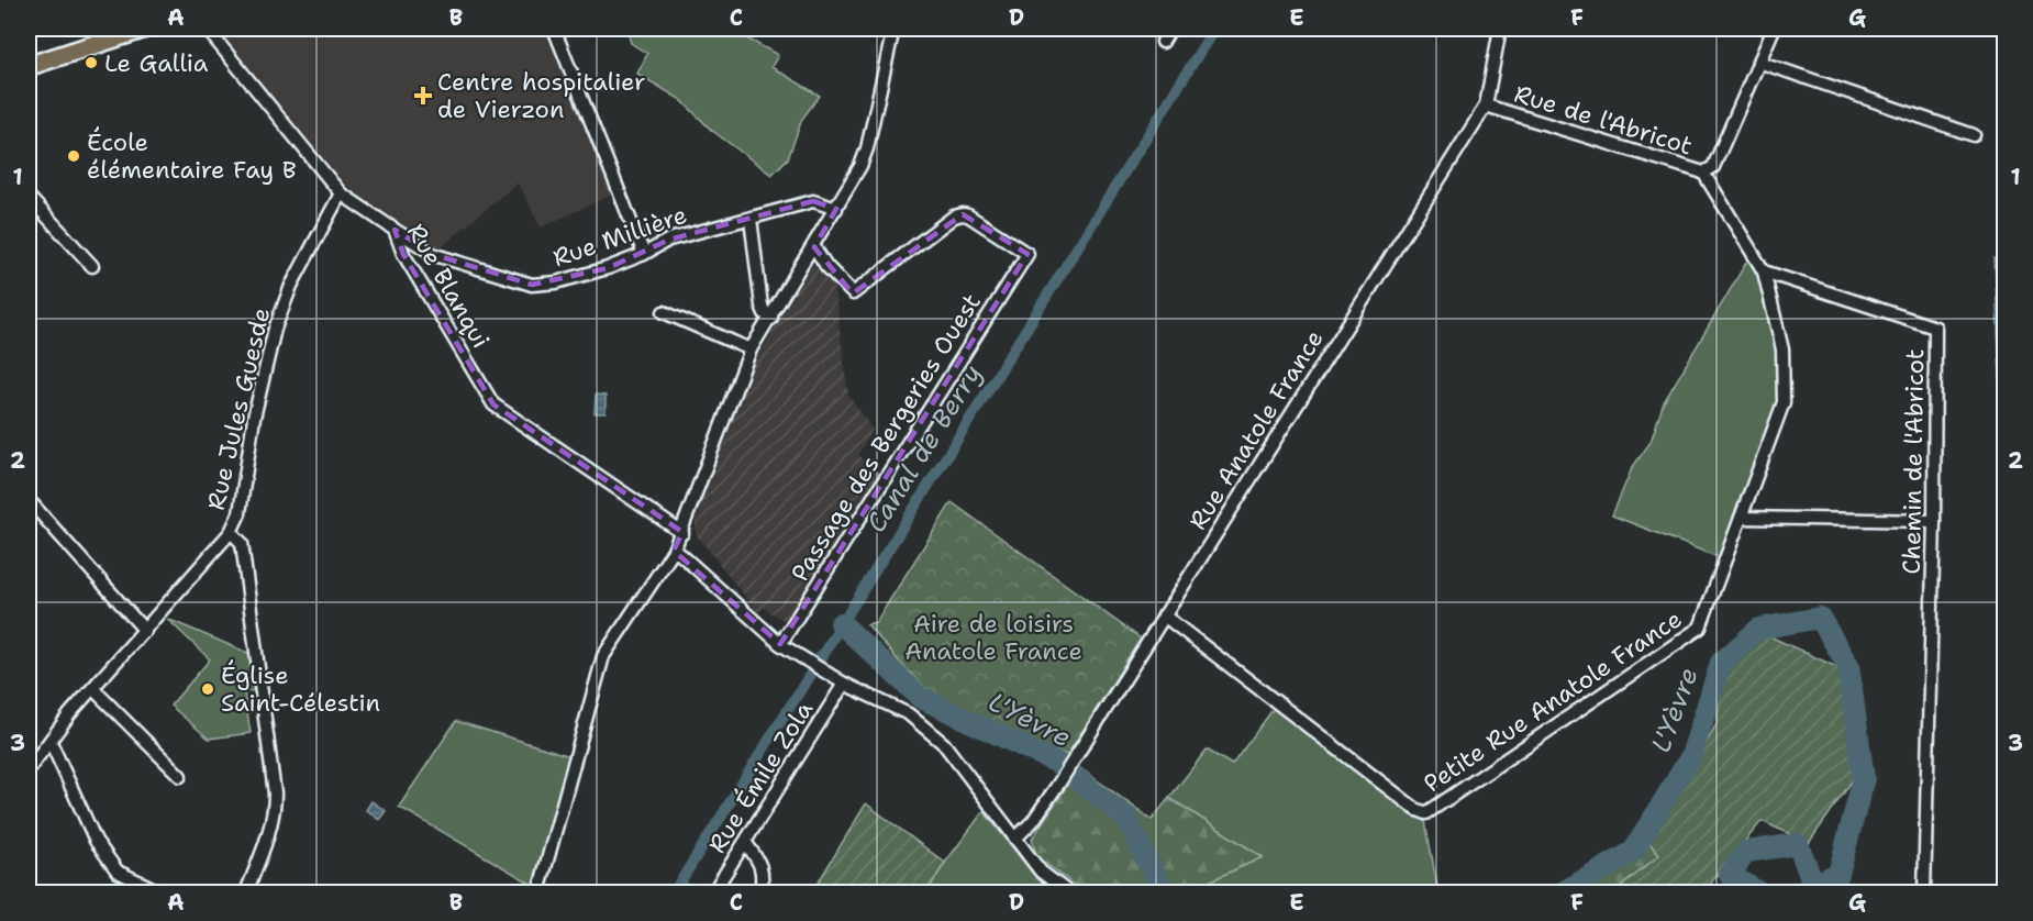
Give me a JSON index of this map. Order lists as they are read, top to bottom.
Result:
{
  "streets": {
    "street": [
      "Rue de l'Abricot",
      "Rue Millière",
      "Rue Blanqui",
      "Rue Jules Guesde",
      "Rue Anatole France",
      "Passage des Bergeries Ouest",
      "Chemin de l'Abricot",
      "Petite Rue Anatole France",
      "Rue Émile Zola"
    ]
  },
  "crossings": [
    ["Rue de l'Abricot", "Rue Anatole France"],
    ["Rue Millière", "Rue Blanqui"],
    ["Rue Blanqui", "Rue Jules Guesde"],
    ["Rue Anatole France", "Petite Rue Anatole France"],
    ["Chemin de l'Abricot", "Petite Rue Anatole France"]
  ],
  "water": ["Canal de Berry", "L'Yèvre"],
  "parks": ["Aire de loisirs Anatole France"],
  "places": {
    "other": ["Le Gallia", "École élémentaire Fay B", "Église Saint-Célestin"],
    "health": ["Centre hospitalier de Vierzon"]
  },
  "grid": {
    "columns": [
      "A",
      "B",
      "C",
      "D",
      "E",
      "F",
      "G"
    ],
    "rows": ["1", "2", "3"]
  }
}
